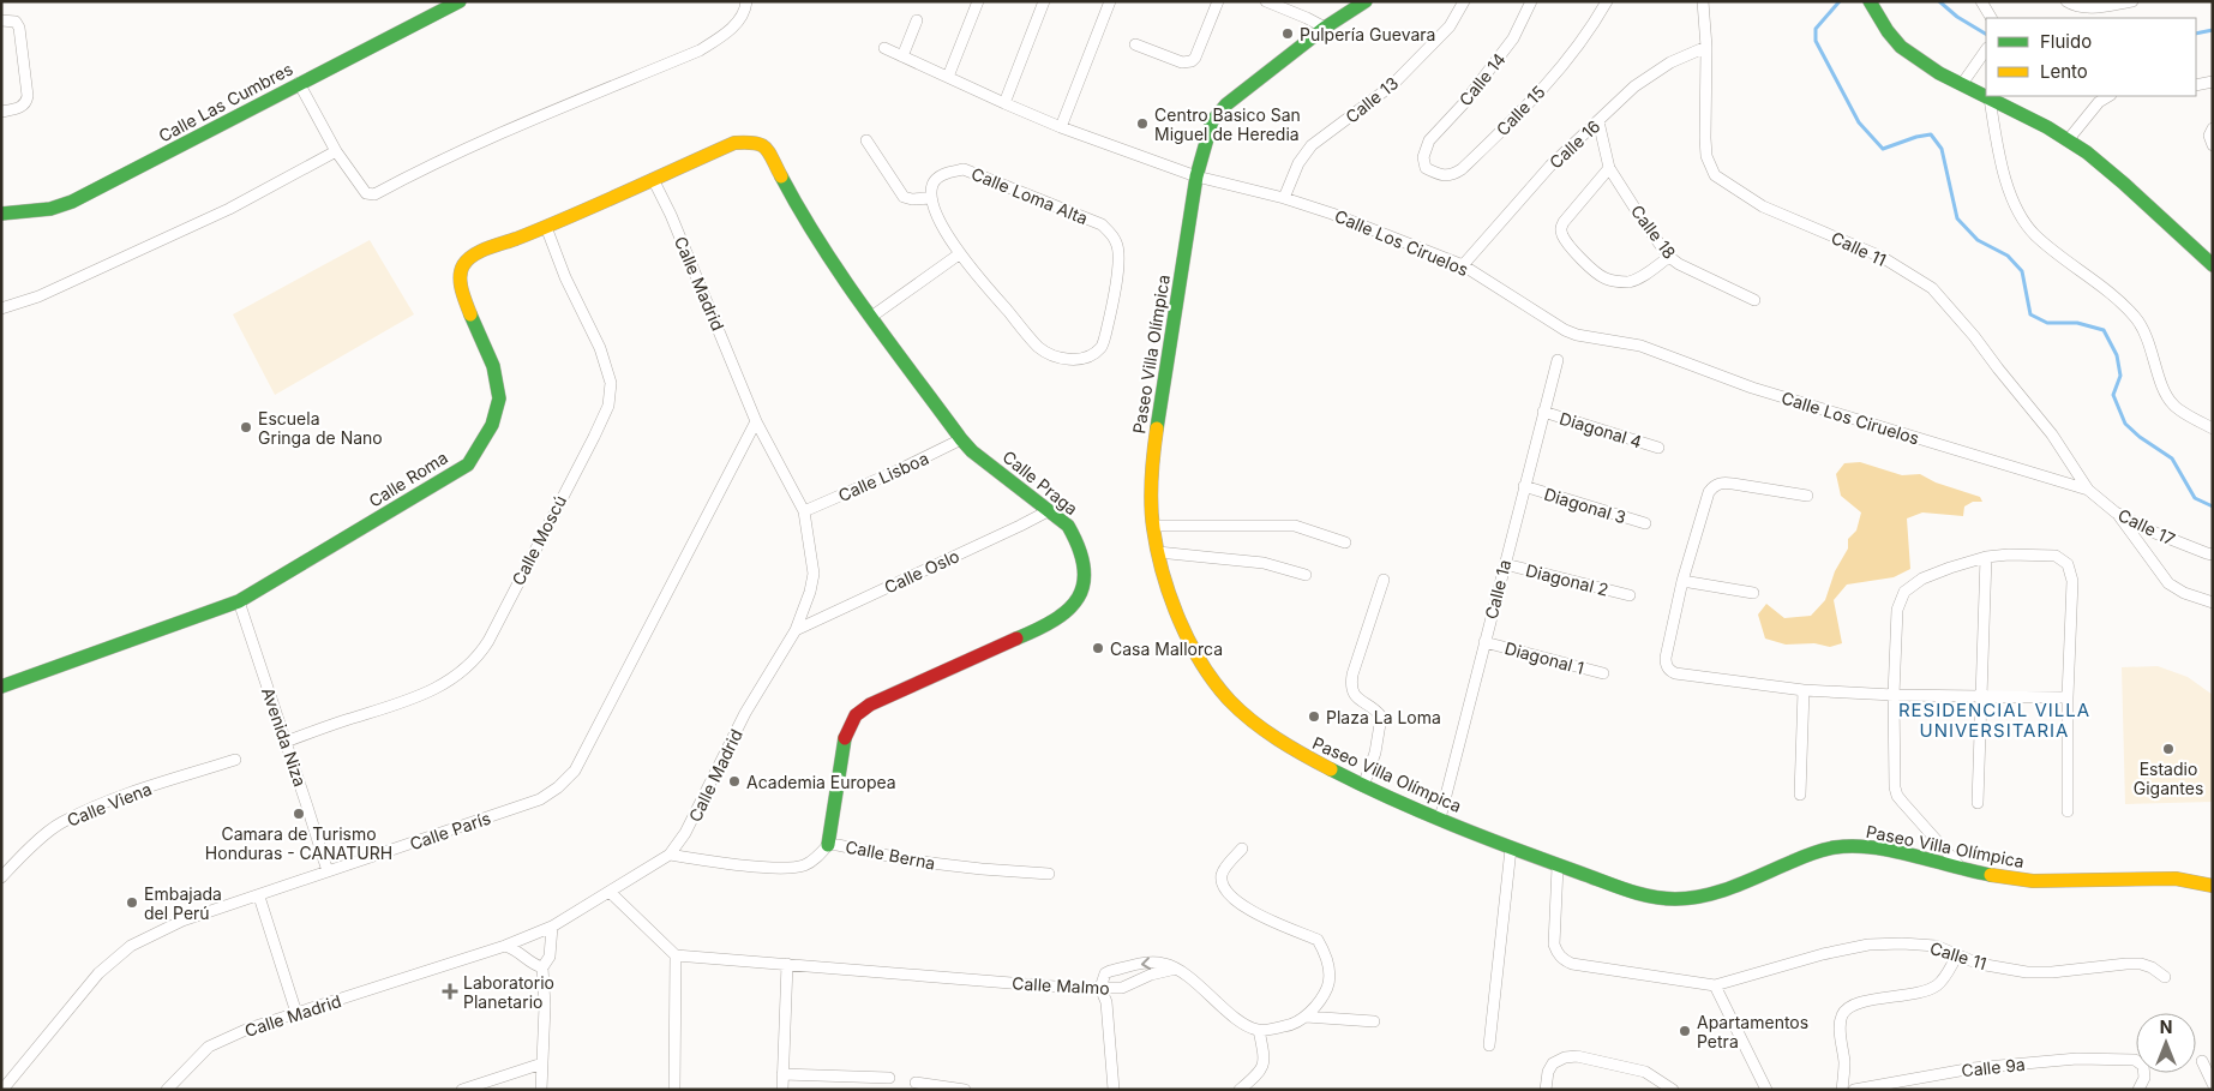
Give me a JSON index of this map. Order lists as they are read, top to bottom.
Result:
{
  "streets": {
    "street": [
      "Calle 14",
      "Calle 13",
      "Calle Las Cumbres",
      "Calle 15",
      "Calle 16",
      "Calle Loma Alta",
      "Calle 18",
      "Calle Los Ciruelos",
      "Calle 11",
      "Calle Madrid",
      "Paseo Villa Olímpica",
      "Diagonal 4",
      "Calle Lisboa",
      "Calle Roma",
      "Calle Praga",
      "Diagonal 3",
      "Calle 17",
      "Calle Moscú",
      "Calle Oslo",
      "Diagonal 2",
      "Calle 1a",
      "Diagonal 1",
      "Avenida Niza",
      "Calle Viena",
      "Calle París",
      "Calle Berna",
      "Calle Malmo",
      "Calle 9a"
    ]
  },
  "crossings": [
    ["Calle 14", "Calle 15"],
    ["Calle 13", "Calle Los Ciruelos"],
    ["Calle 16", "Calle 18"],
    ["Calle 16", "Calle Los Ciruelos"],
    ["Calle 16", "Calle 11"],
    ["Calle Los Ciruelos", "Calle 11"],
    ["Calle Los Ciruelos", "Paseo Villa Olímpica"],
    ["Calle Los Ciruelos", "Calle 17"],
    ["Calle 11", "Calle 17"],
    ["Calle Madrid", "Calle Lisboa"],
    ["Calle Madrid", "Calle Roma"],
    ["Calle Madrid", "Calle Oslo"],
    ["Calle Madrid", "Calle París"],
    ["Calle Madrid", "Calle Berna"],
    ["Paseo Villa Olímpica", "Calle 1a"],
    ["Diagonal 4", "Calle 1a"],
    ["Calle Lisboa", "Calle Praga"],
    ["Calle Roma", "Calle Praga"],
    ["Calle Roma", "Calle Moscú"],
    ["Calle Roma", "Avenida Niza"],
    ["Calle Praga", "Calle Oslo"],
    ["Calle Praga", "Calle Berna"],
    ["Diagonal 3", "Calle 1a"],
    ["Calle Moscú", "Avenida Niza"],
    ["Diagonal 2", "Calle 1a"],
    ["Calle 1a", "Diagonal 1"],
    ["Avenida Niza", "Calle París"]
  ],
  "districts": ["RESIDENCIAL VILLA UNIVERSITARIA"],
  "places": {
    "other": [
      "Pulpería Guevara",
      "Centro Basico San Miguel de Heredia",
      "Escuela Gringa de Nano",
      "Casa Mallorca",
      "Plaza La Loma",
      "Estadio Gigantes",
      "Academia Europea",
      "Camara de Turismo Honduras - CANATURH",
      "Embajada del Perú",
      "Apartamentos Petra"
    ],
    "health": ["Laboratorio Planetario"]
  },
  "legend": ["Fluido", "Lento"],
  "north": "top"
}
